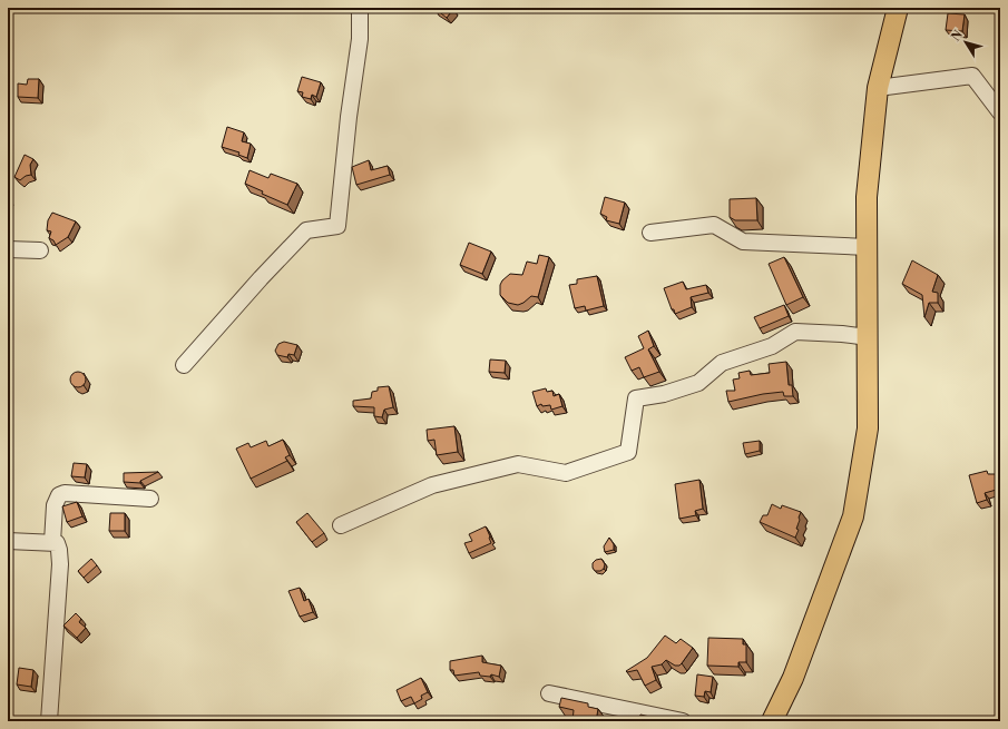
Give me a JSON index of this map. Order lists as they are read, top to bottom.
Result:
{
  "north": "top left"
}
